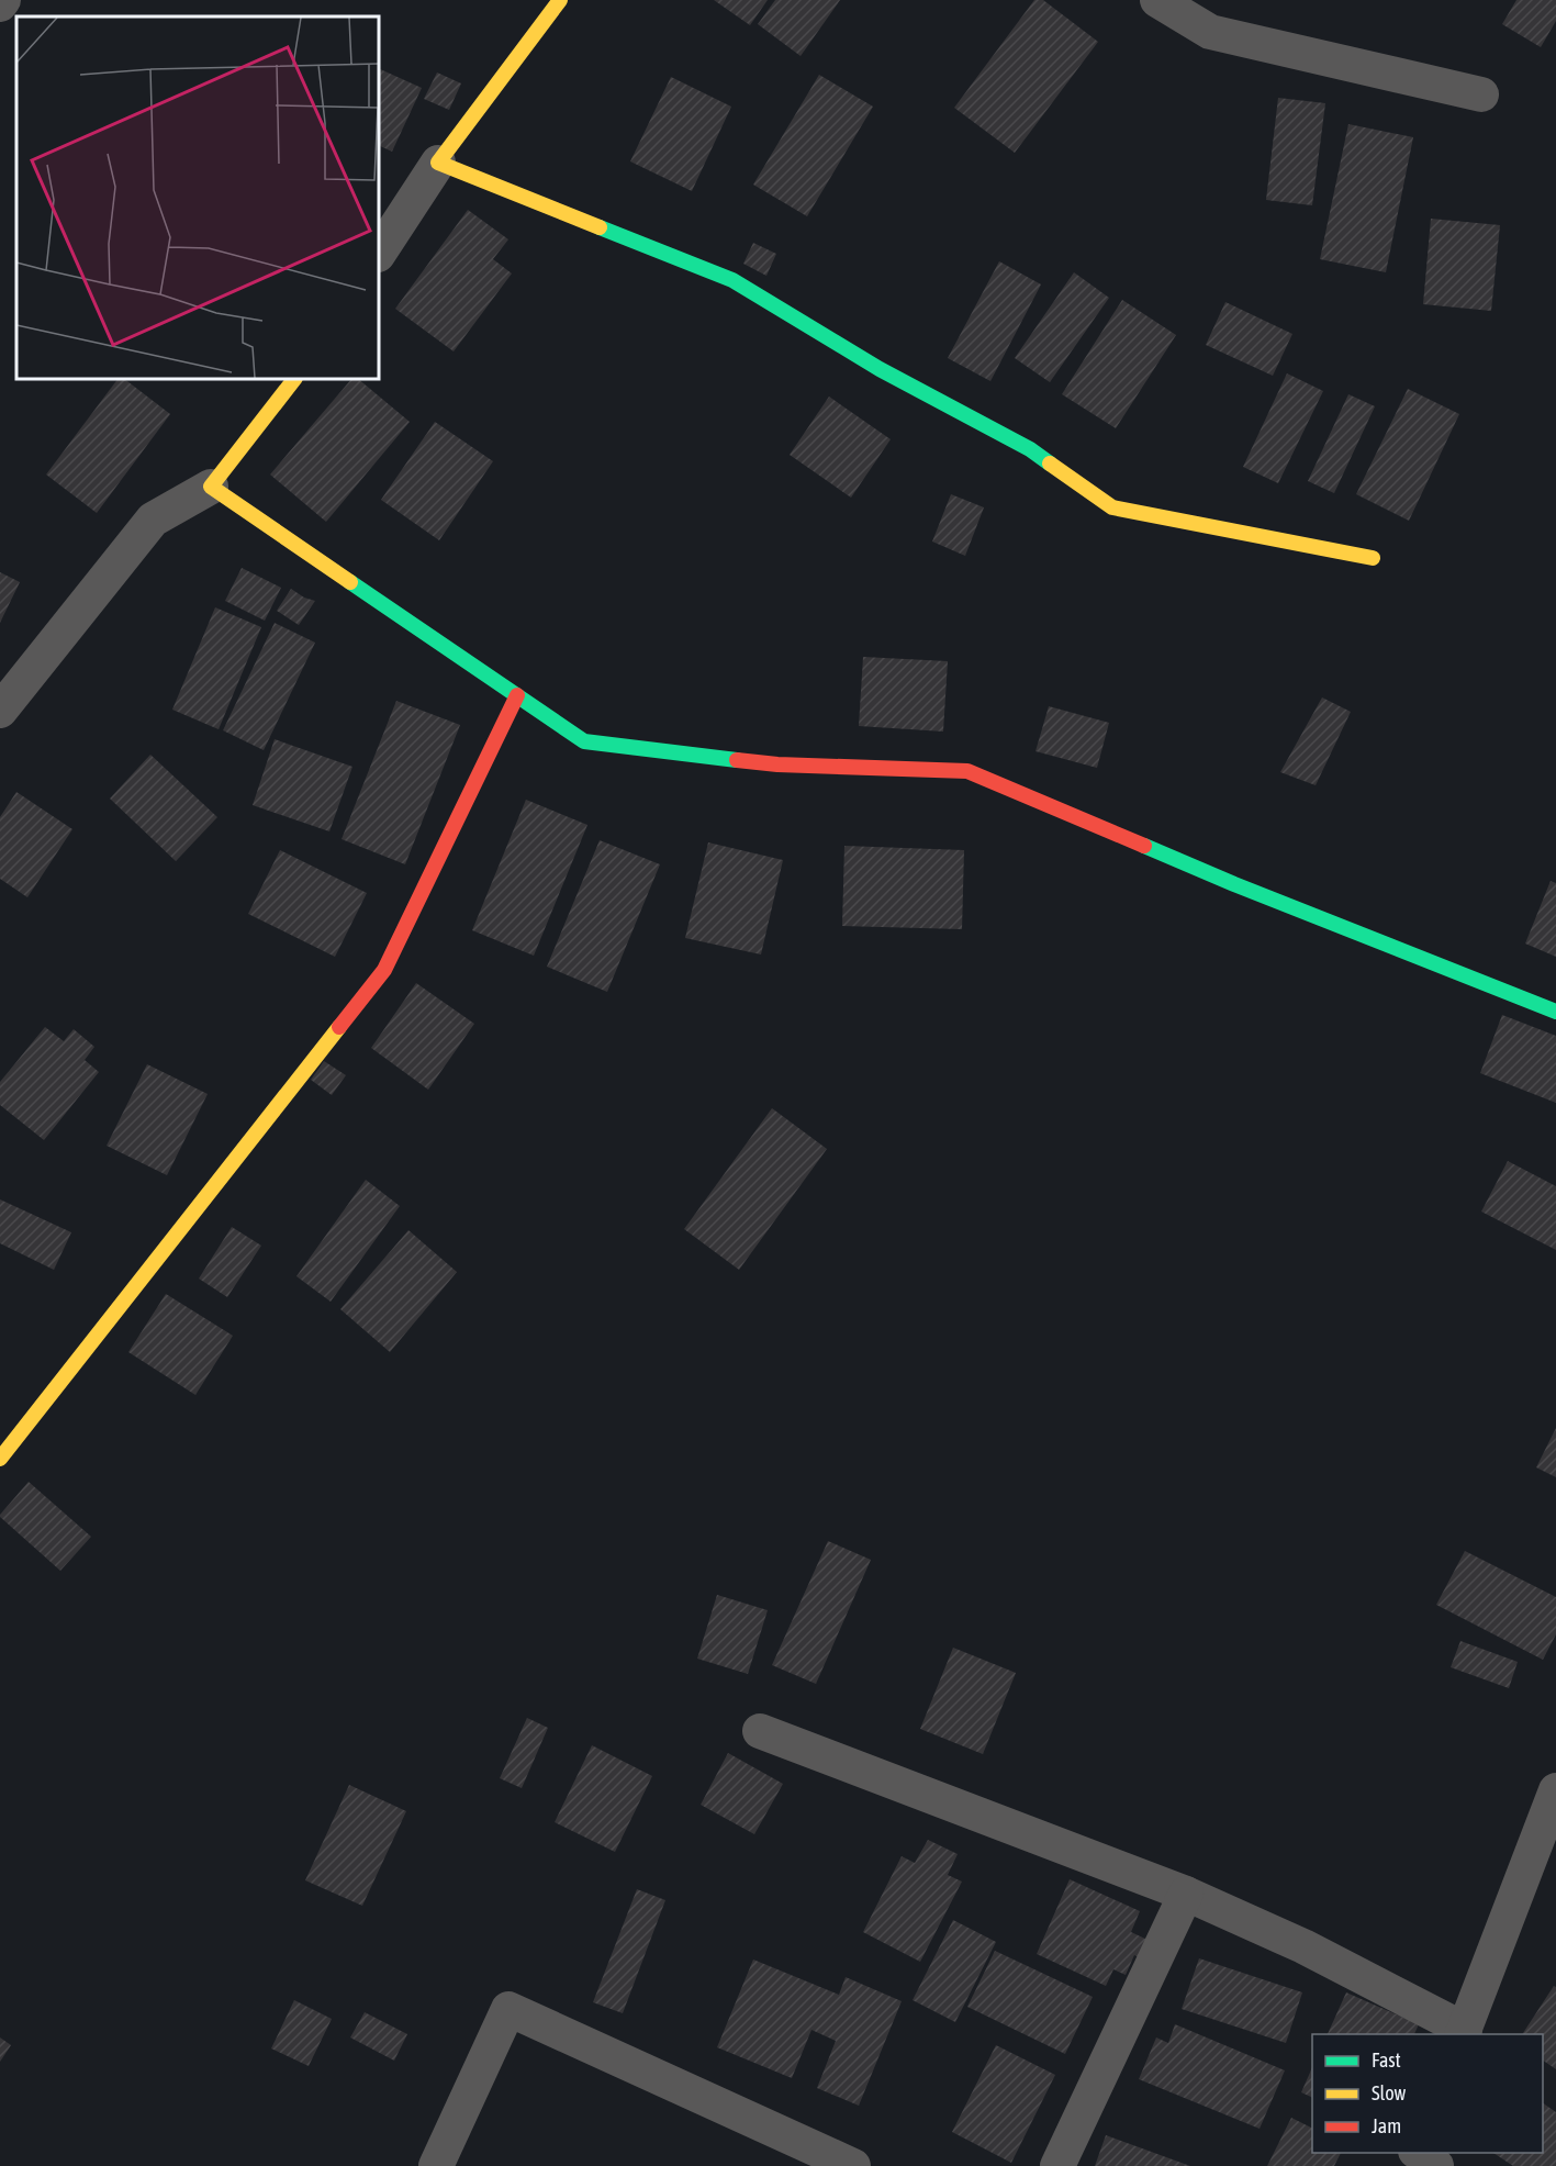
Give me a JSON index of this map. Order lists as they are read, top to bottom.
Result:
{
  "legend": ["Fast", "Slow", "Jam"]
}
